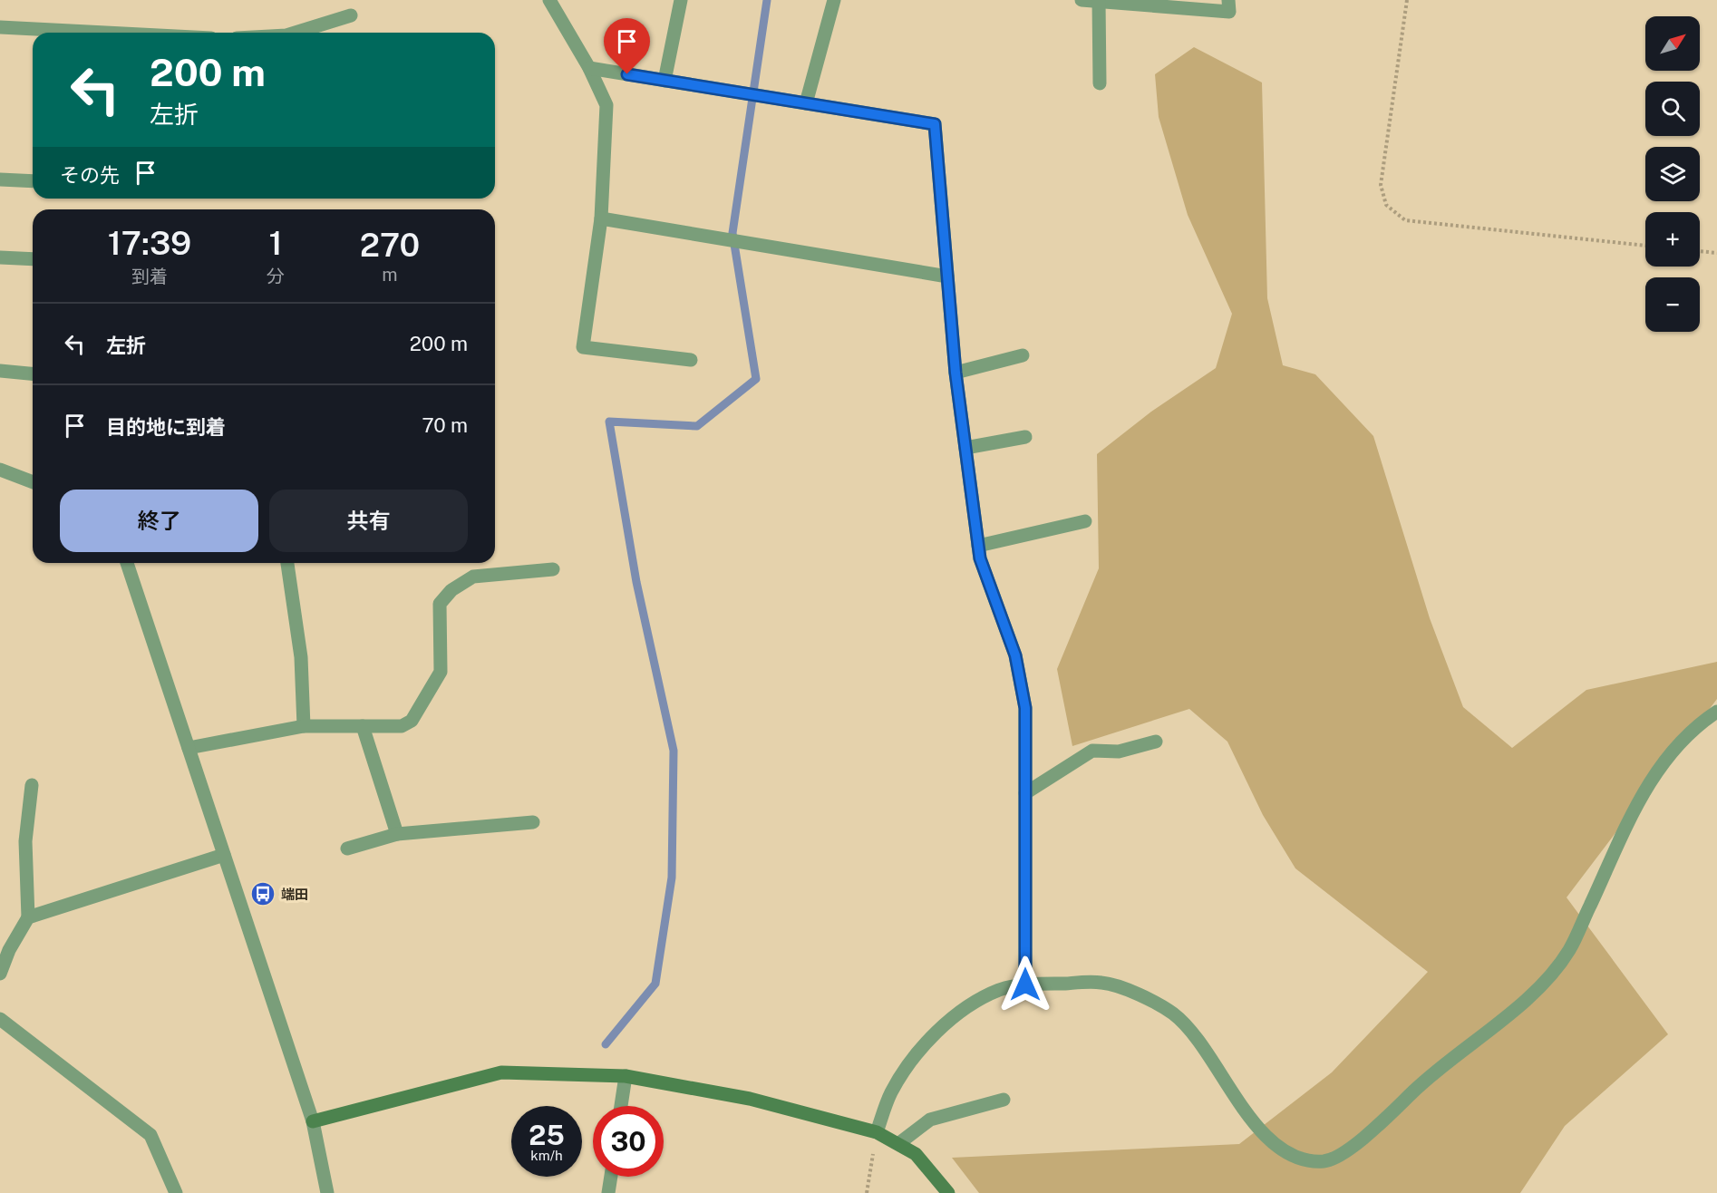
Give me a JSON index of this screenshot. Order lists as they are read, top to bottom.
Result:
{
  "places": {
    "bus stop": ["端田"]
  },
  "north": "top right",
  "page": {
    "map_buttons": ["+", "−"],
    "turn": ["200 m", "左折"],
    "then": "その先",
    "eta": [
      "17:39",
      "到着",
      "1",
      "分",
      "270",
      "m"
    ],
    "list": [
      {
        "name": "左折",
        "value": "200 m"
      },
      {
        "name": "目的地に到着",
        "value": "70 m"
      }
    ],
    "buttons": ["終了", "共有"],
    "speed": "25 km/h",
    "limit": "30"
  }
}
